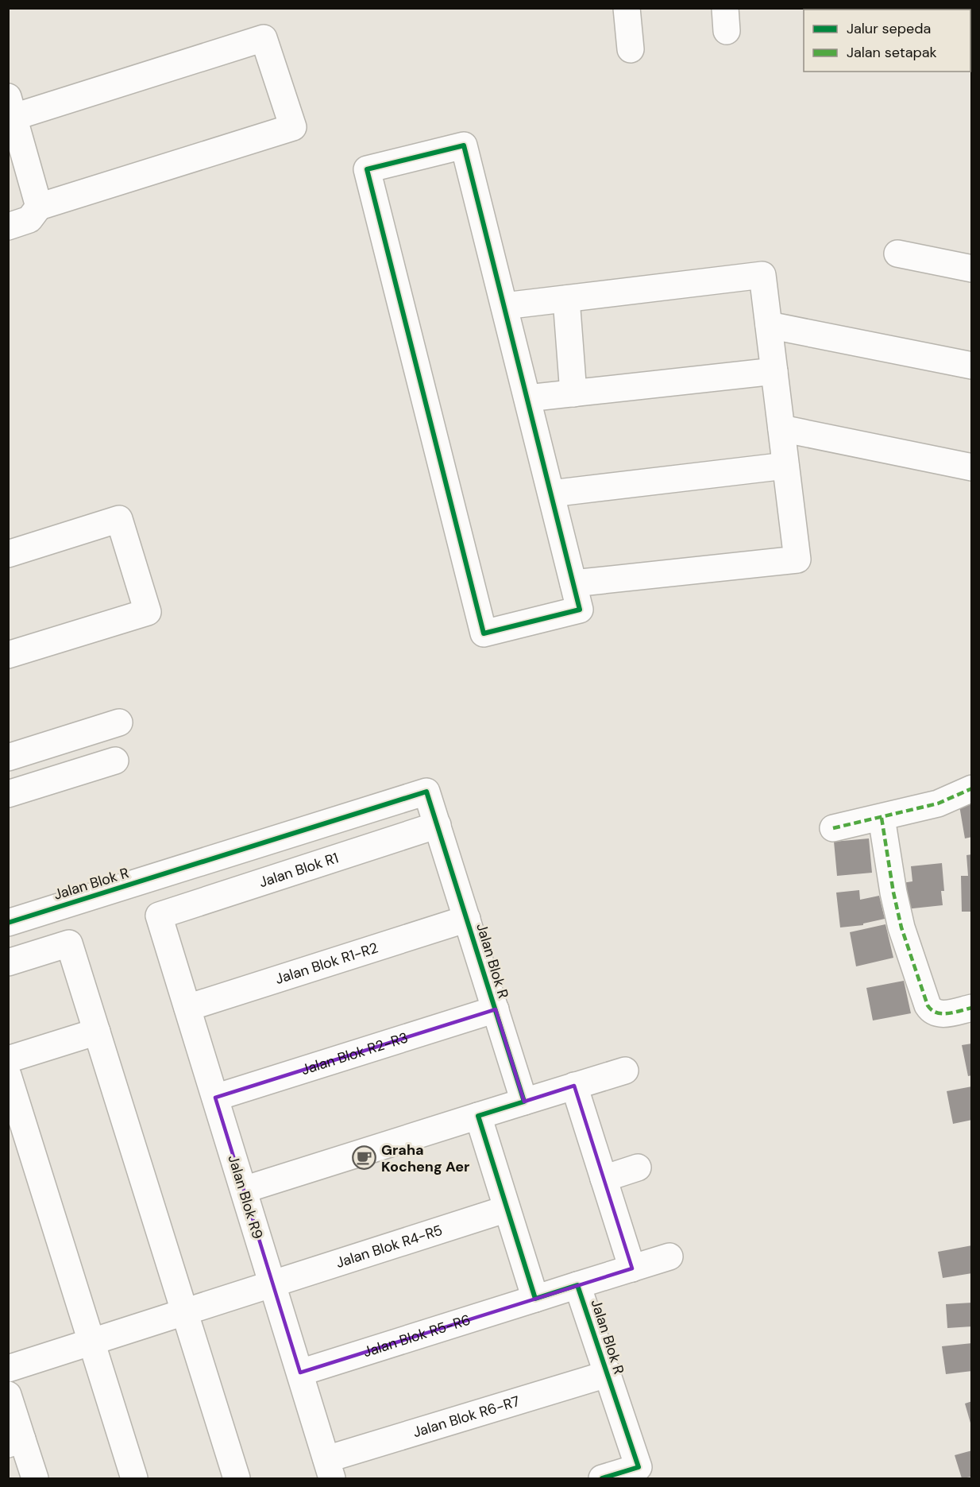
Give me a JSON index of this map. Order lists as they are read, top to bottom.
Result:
{
  "streets": {
    "street": [
      "Jalan Blok R1",
      "Jalan Blok R",
      "Jalan Blok R1-R2",
      "Jalan Blok R2-R3",
      "Jalan Blok R9",
      "Jalan Blok R4-R5",
      "Jalan Blok R5-R6",
      "Jalan Blok R6-R7"
    ]
  },
  "crossings": [
    ["Jalan Blok R1", "Jalan Blok R"],
    ["Jalan Blok R1", "Jalan Blok R9"],
    ["Jalan Blok R", "Jalan Blok R1-R2"],
    ["Jalan Blok R", "Jalan Blok R2-R3"],
    ["Jalan Blok R", "Jalan Blok R5-R6"],
    ["Jalan Blok R", "Jalan Blok R6-R7"],
    ["Jalan Blok R1-R2", "Jalan Blok R9"],
    ["Jalan Blok R2-R3", "Jalan Blok R9"],
    ["Jalan Blok R9", "Jalan Blok R4-R5"],
    ["Jalan Blok R9", "Jalan Blok R5-R6"],
    ["Jalan Blok R9", "Jalan Blok R6-R7"]
  ],
  "places": {
    "cafe": ["Graha Kocheng Aer"]
  },
  "legend": ["Jalur sepeda", "Jalan setapak"]
}
